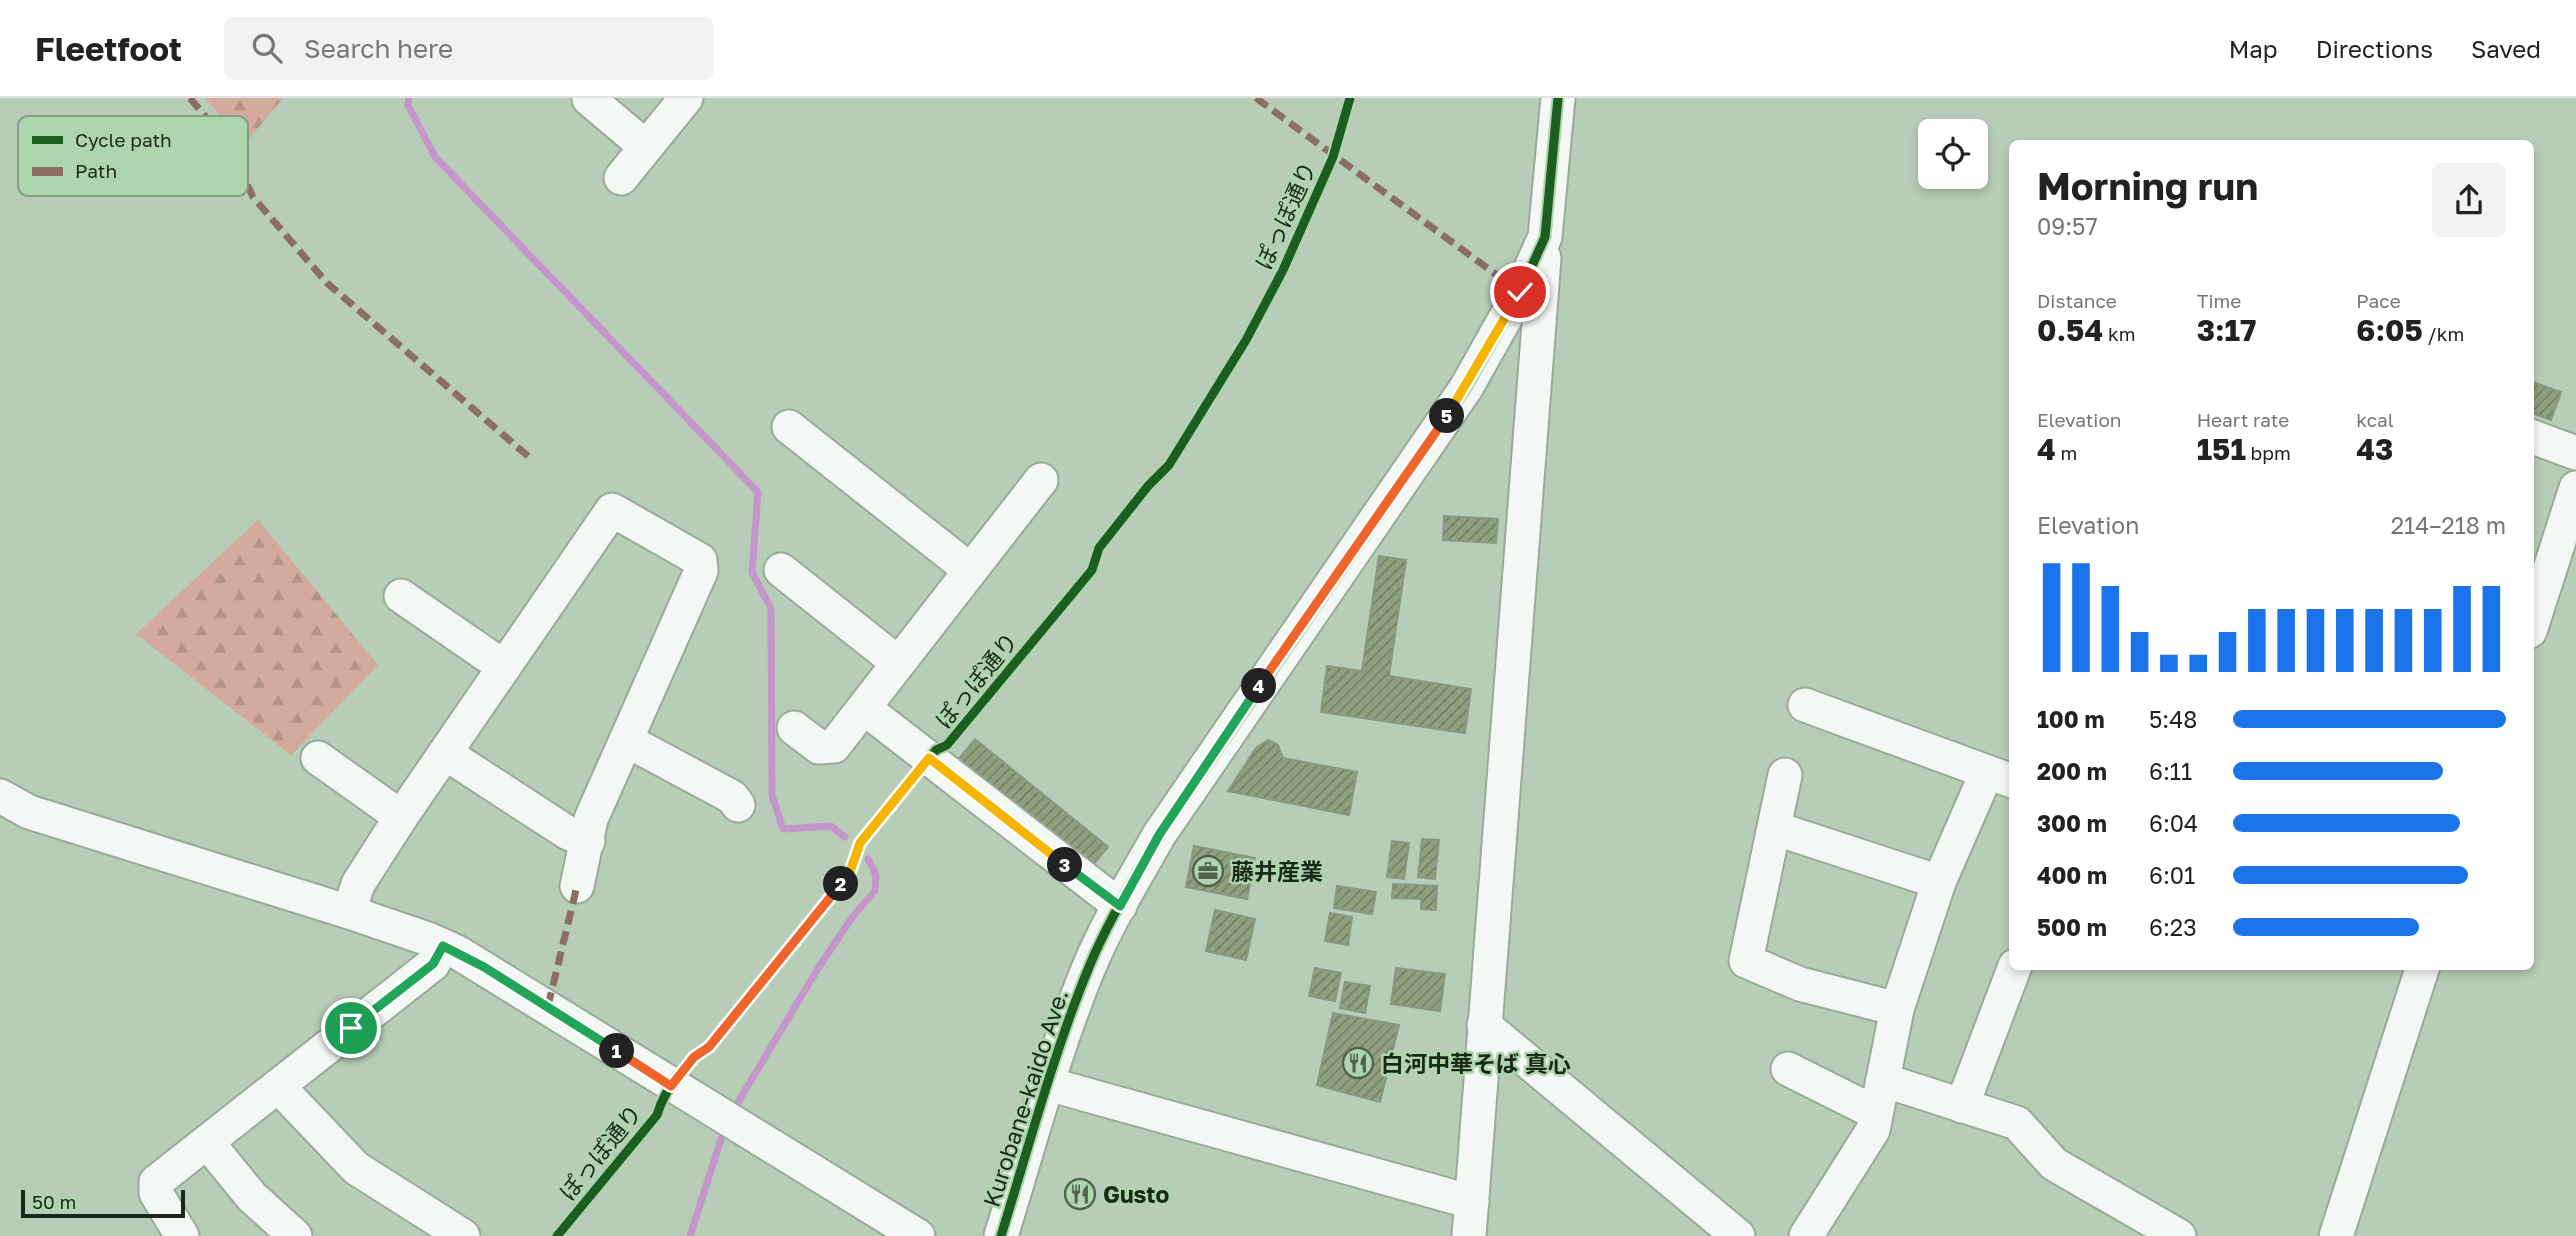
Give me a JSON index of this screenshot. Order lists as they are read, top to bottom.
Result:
{
  "streets": {
    "street": ["Kurobane-kaido Ave."],
    "cycle path": ["ぽっぽ通り"]
  },
  "places": {
    "office": ["藤井産業"],
    "restaurant": ["白河中華そば 真心", "Gusto"]
  },
  "legend": ["Cycle path", "Path"],
  "scale_bar": "50 m",
  "page": {
    "header": "Fleetfoot",
    "search": "Search here",
    "nav": ["Map", "Directions", "Saved"],
    "heading": ["Morning run", "09:57"],
    "stats": [
      ["Distance", "0.54 km"],
      ["Time", "3:17"],
      ["Pace", "6:05 /km"],
      ["Elevation", "4 m"],
      ["Heart rate", "151 bpm"],
      ["kcal", "43"]
    ],
    "pins": [
      "5",
      "4",
      "3",
      "2",
      "1"
    ],
    "chart": ["Elevation", "214–218 m"],
    "list": [
      {
        "name": "100 m",
        "note": "5:48"
      },
      {
        "name": "200 m",
        "note": "6:11"
      },
      {
        "name": "300 m",
        "note": "6:04"
      },
      {
        "name": "400 m",
        "note": "6:01"
      },
      {
        "name": "500 m",
        "note": "6:23"
      }
    ],
    "scale": "50 m"
  }
}
